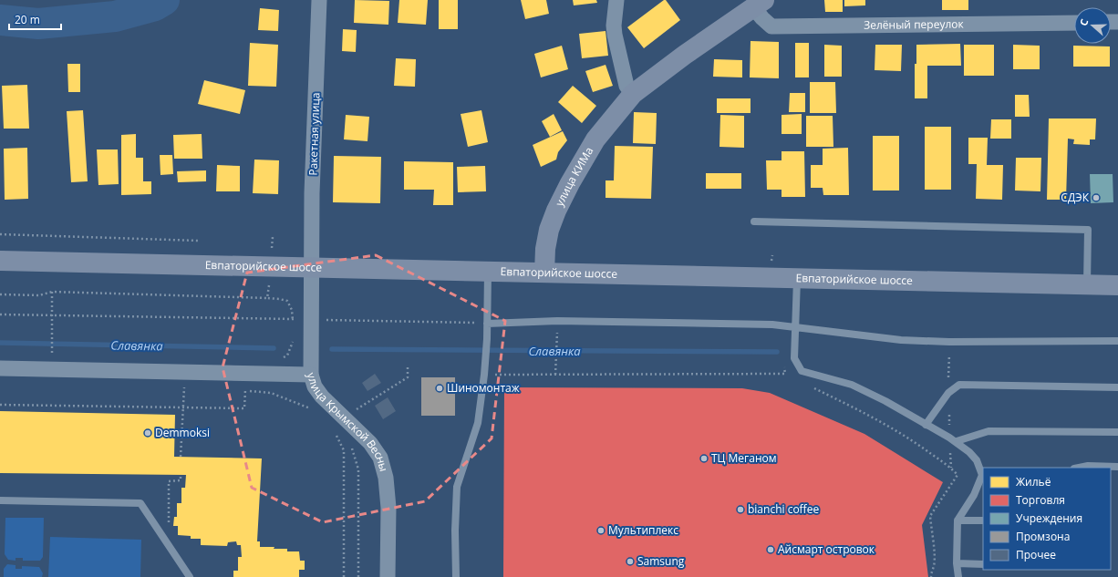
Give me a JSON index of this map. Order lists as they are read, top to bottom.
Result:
{
  "streets": {
    "main road": ["улица КИМа", "Евпаторийское шоссе"],
    "street": ["Зелёный переулок", "Ракетная улица", "улица Крымской Весны"]
  },
  "crossings": [
    ["Зелёный переулок", "улица КИМа"],
    ["Ракетная улица", "Евпаторийское шоссе"],
    ["Ракетная улица", "улица Крымской Весны"],
    ["улица КИМа", "Евпаторийское шоссе"],
    ["Евпаторийское шоссе", "улица Крымской Весны"]
  ],
  "water": ["Славянка"],
  "places": [
    "СДЭК",
    "Шиномонтаж",
    "Demmoksi",
    "ТЦ Меганом",
    "bianchi coffee",
    "Мультиплекс",
    "Айсмарт островок",
    "Samsung"
  ],
  "legend": [
    "Жильё",
    "Торговля",
    "Учреждения",
    "Промзона",
    "Прочее"
  ],
  "scale_bar": "20 m",
  "north": "left"
}
